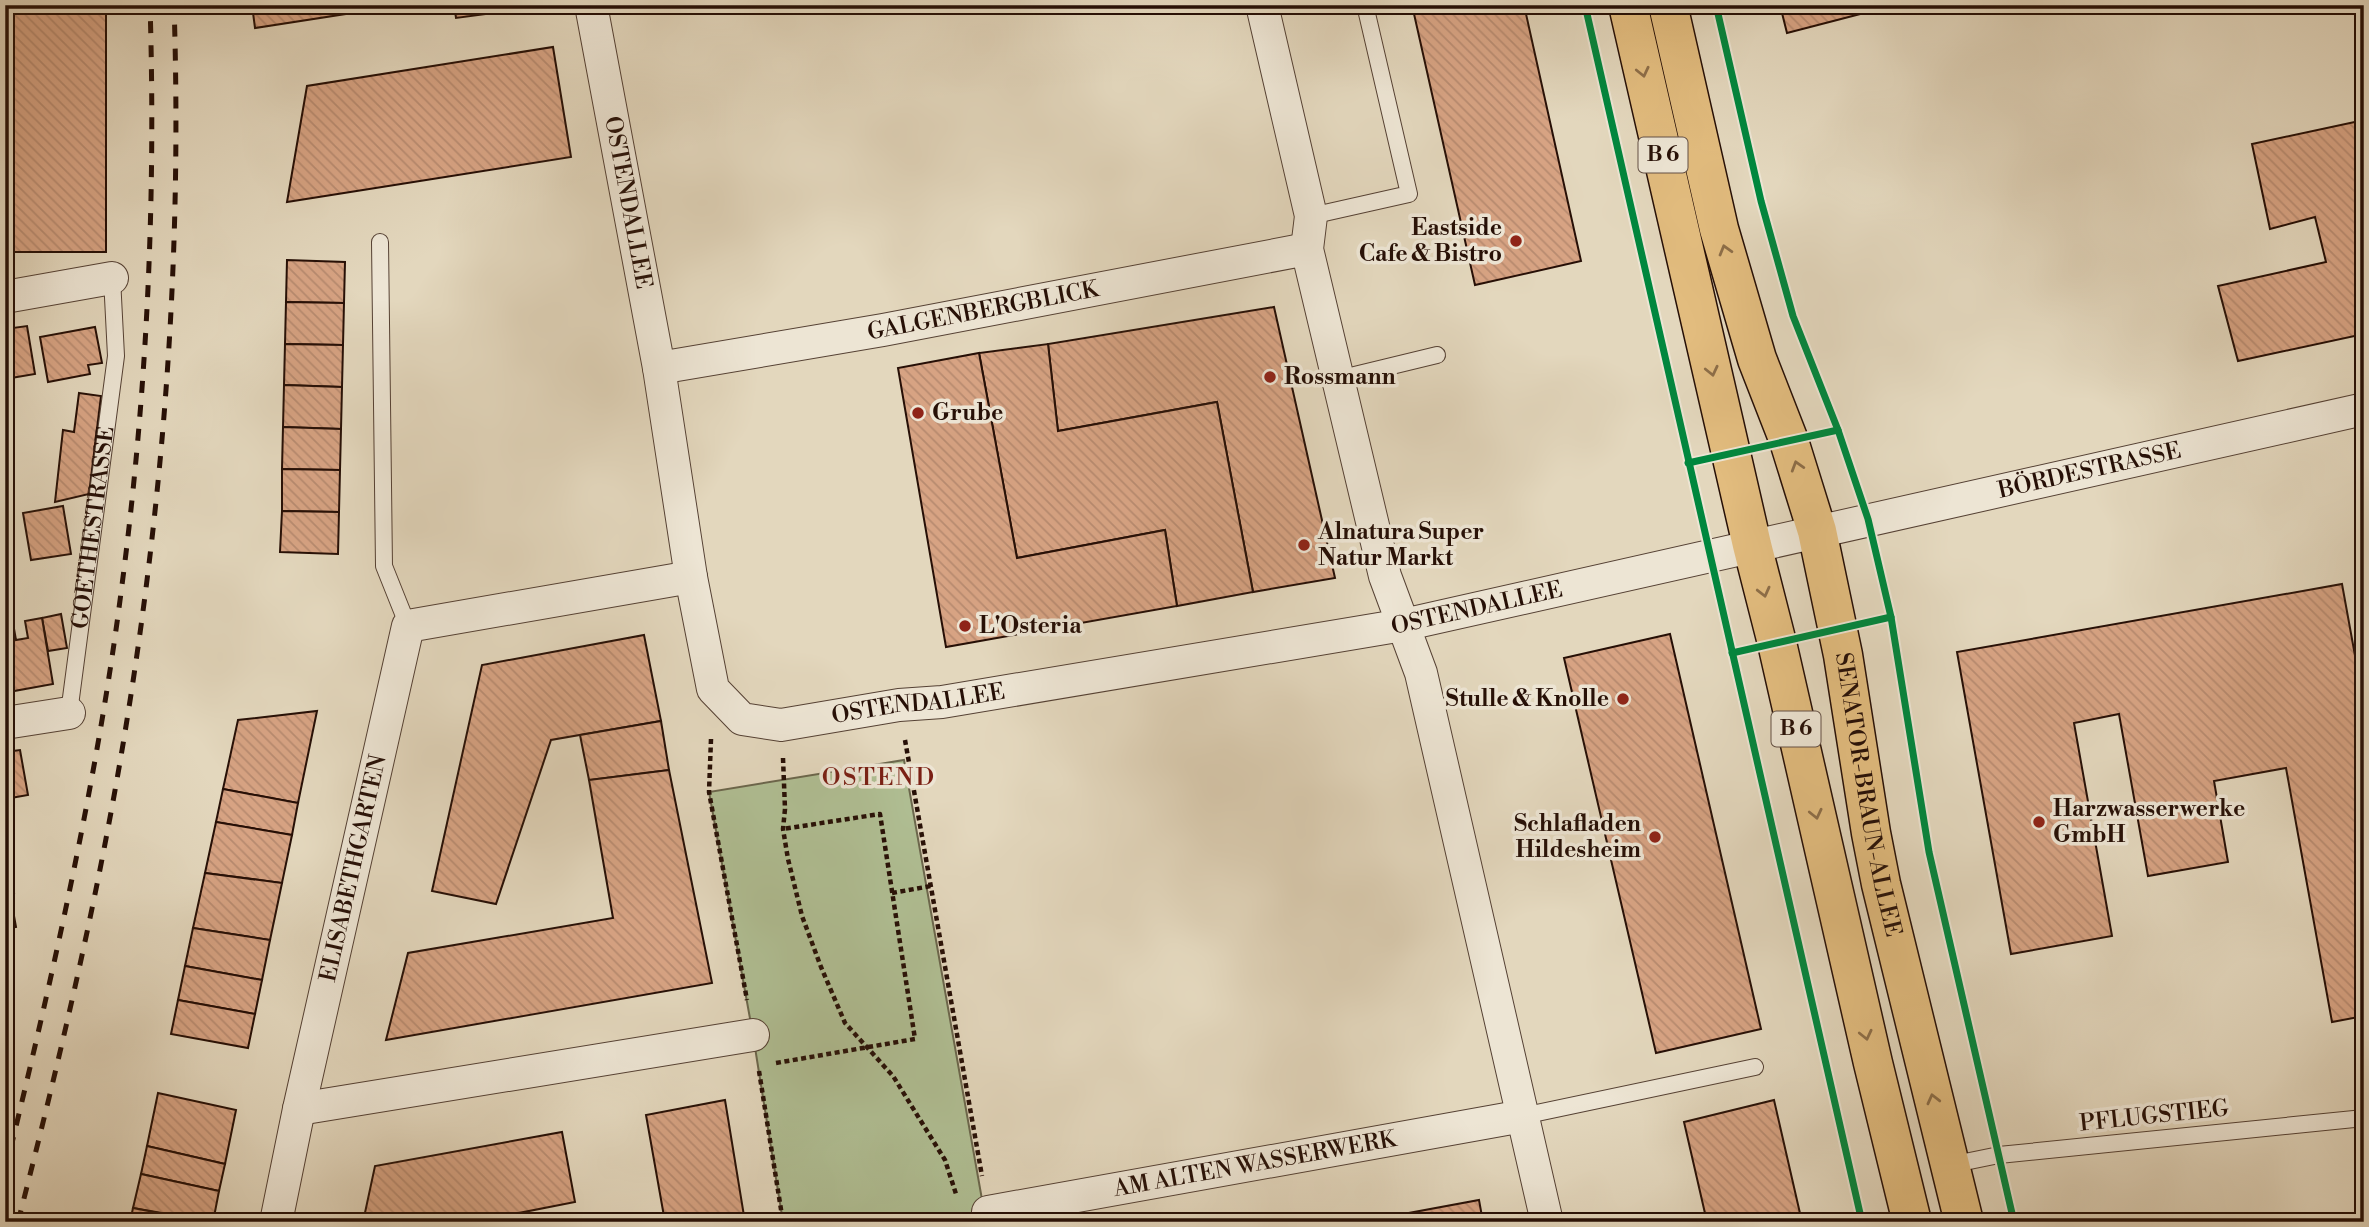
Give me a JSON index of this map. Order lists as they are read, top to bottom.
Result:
{
  "streets": {
    "main road": ["B 6", "SENATOR-BRAUN-ALLEE"],
    "street": [
      "OSTENDALLEE",
      "GALGENBERGBLICK",
      "BÖRDESTRASSE",
      "GOETHESTRASSE",
      "ELISABETHGARTEN",
      "AM ALTEN WASSERWERK"
    ],
    "lane": ["PFLUGSTIEG"]
  },
  "crossings": [
    ["B 6", "OSTENDALLEE"],
    ["OSTENDALLEE", "GALGENBERGBLICK"],
    ["OSTENDALLEE", "BÖRDESTRASSE"],
    ["OSTENDALLEE", "SENATOR-BRAUN-ALLEE"],
    ["BÖRDESTRASSE", "SENATOR-BRAUN-ALLEE"],
    ["SENATOR-BRAUN-ALLEE", "PFLUGSTIEG"]
  ],
  "districts": ["OSTEND"],
  "places": [
    "Eastside Cafe & Bistro",
    "Rossmann",
    "Grube",
    "Alnatura Super Natur Markt",
    "L'Osteria",
    "Stulle & Knolle",
    "Harzwasserwerke GmbH",
    "Schlafladen Hildesheim"
  ]
}
